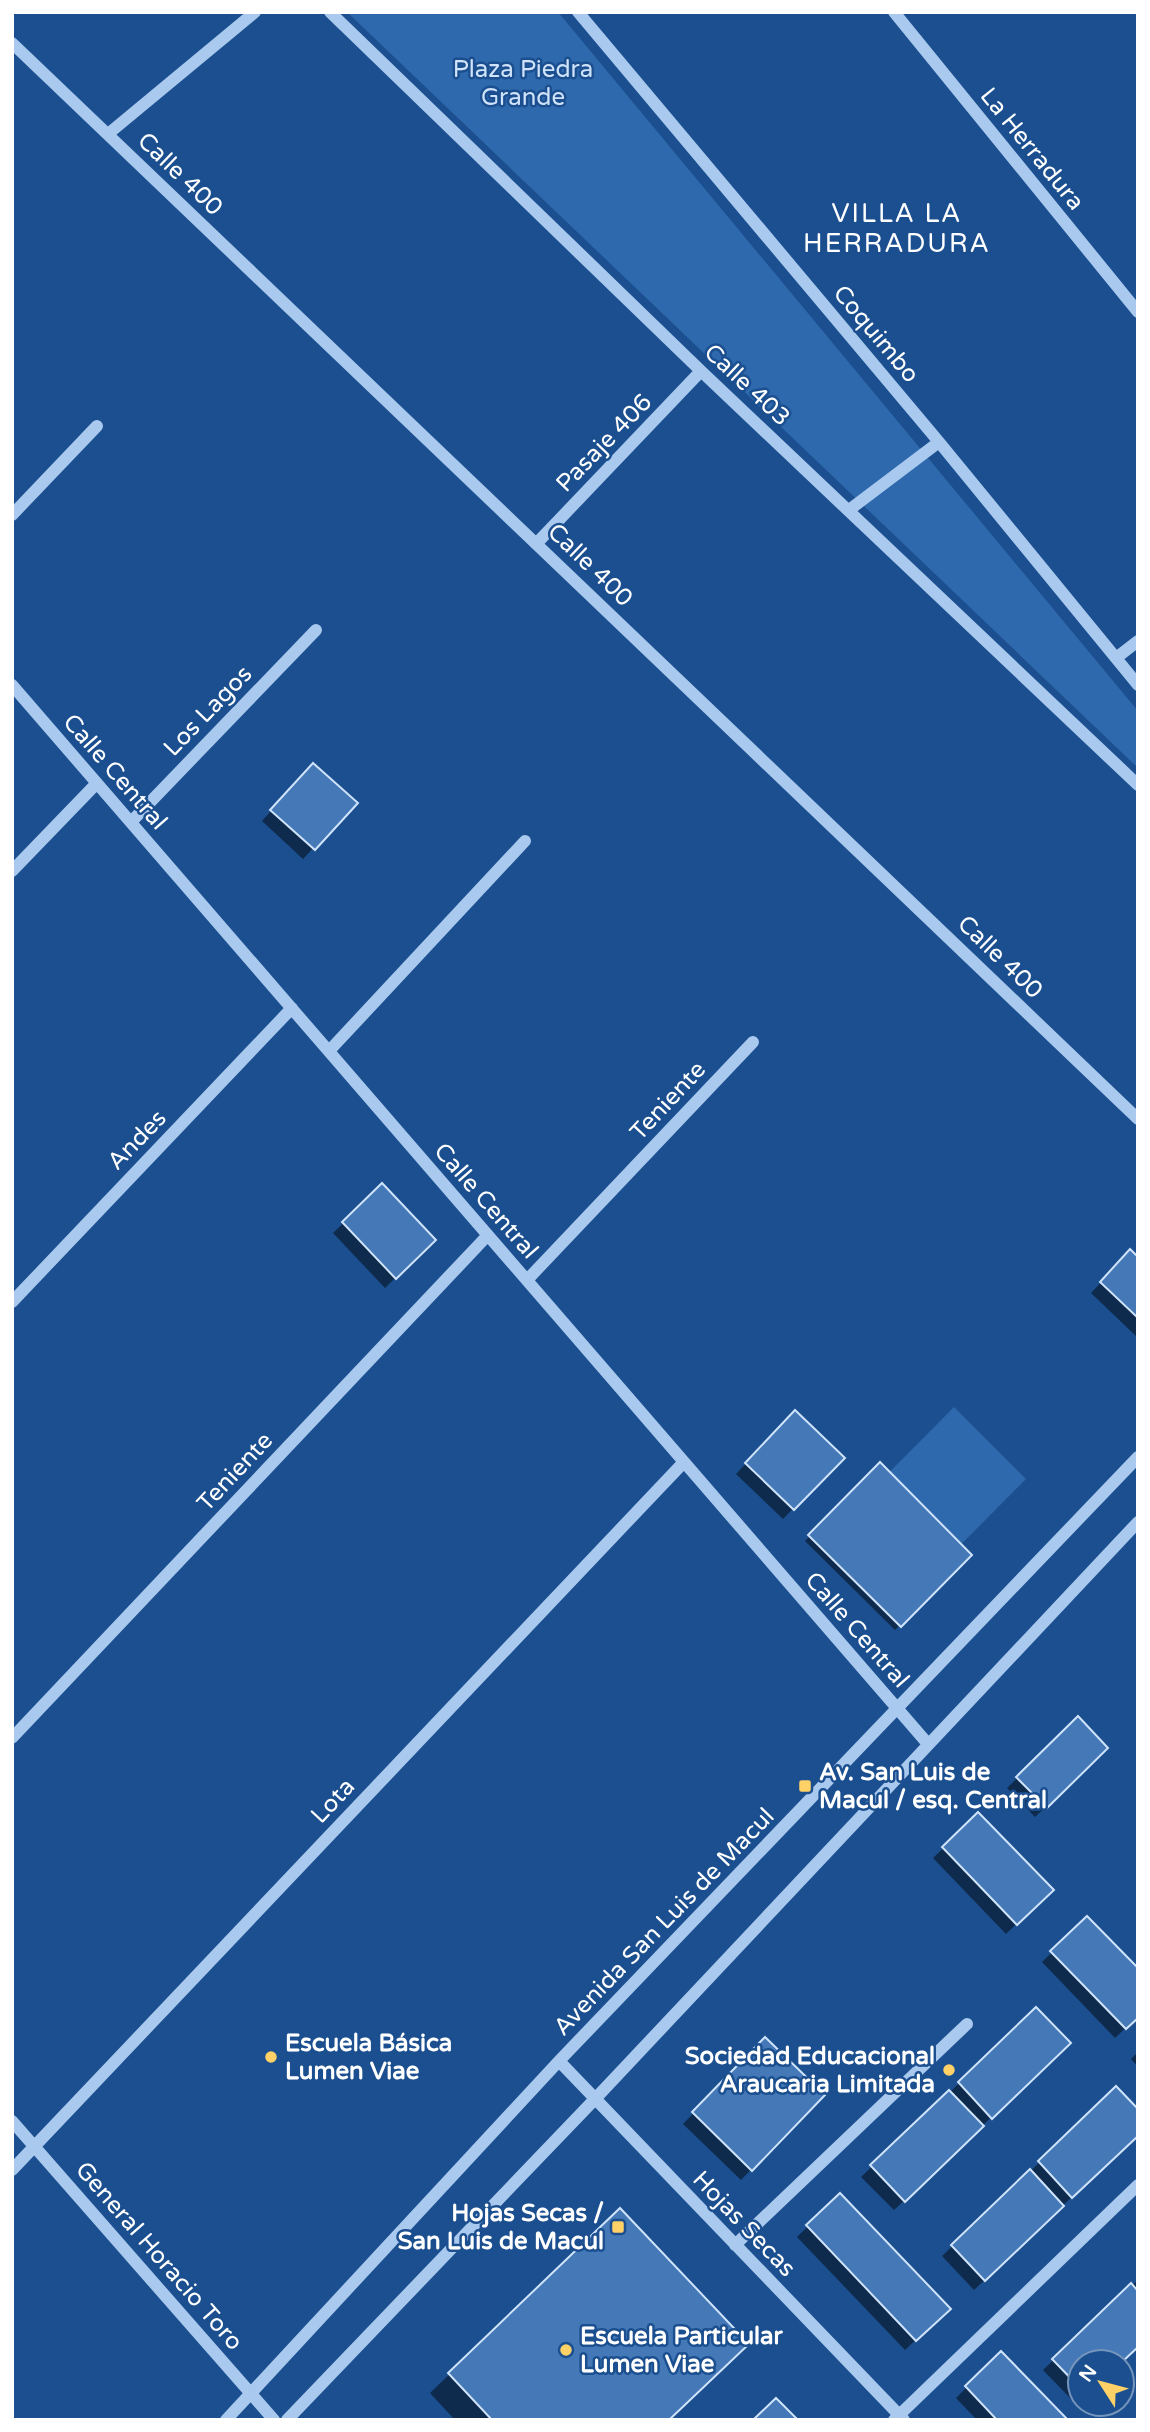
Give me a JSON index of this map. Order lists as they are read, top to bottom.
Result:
{
  "streets": {
    "street": [
      "La Herradura",
      "Calle 400",
      "Coquimbo",
      "Calle 403",
      "Pasaje 406",
      "Los Lagos",
      "Calle Central",
      "Teniente",
      "Andes",
      "Lota",
      "Avenida San Luis de Macul",
      "Hojas Secas",
      "General Horacio Toro"
    ]
  },
  "crossings": [
    ["Calle 400", "Pasaje 406"],
    ["Calle 403", "Pasaje 406"],
    ["Los Lagos", "Calle Central"],
    ["Calle Central", "Teniente"],
    ["Calle Central", "Andes"],
    ["Calle Central", "Lota"],
    ["Calle Central", "Avenida San Luis de Macul"],
    ["Lota", "General Horacio Toro"],
    ["Avenida San Luis de Macul", "Hojas Secas"],
    ["Avenida San Luis de Macul", "General Horacio Toro"]
  ],
  "districts": ["VILLA LA HERRADURA"],
  "parks": ["Plaza Piedra Grande"],
  "places": {
    "transit": ["Av. San Luis de Macul / esq. Central", "Hojas Secas / San Luis de Macul"],
    "other": ["Escuela Básica Lumen Viae", "Sociedad Educacional Araucaria Limitada", "Escuela Particular Lumen Viae"]
  },
  "north": "top left"
}
